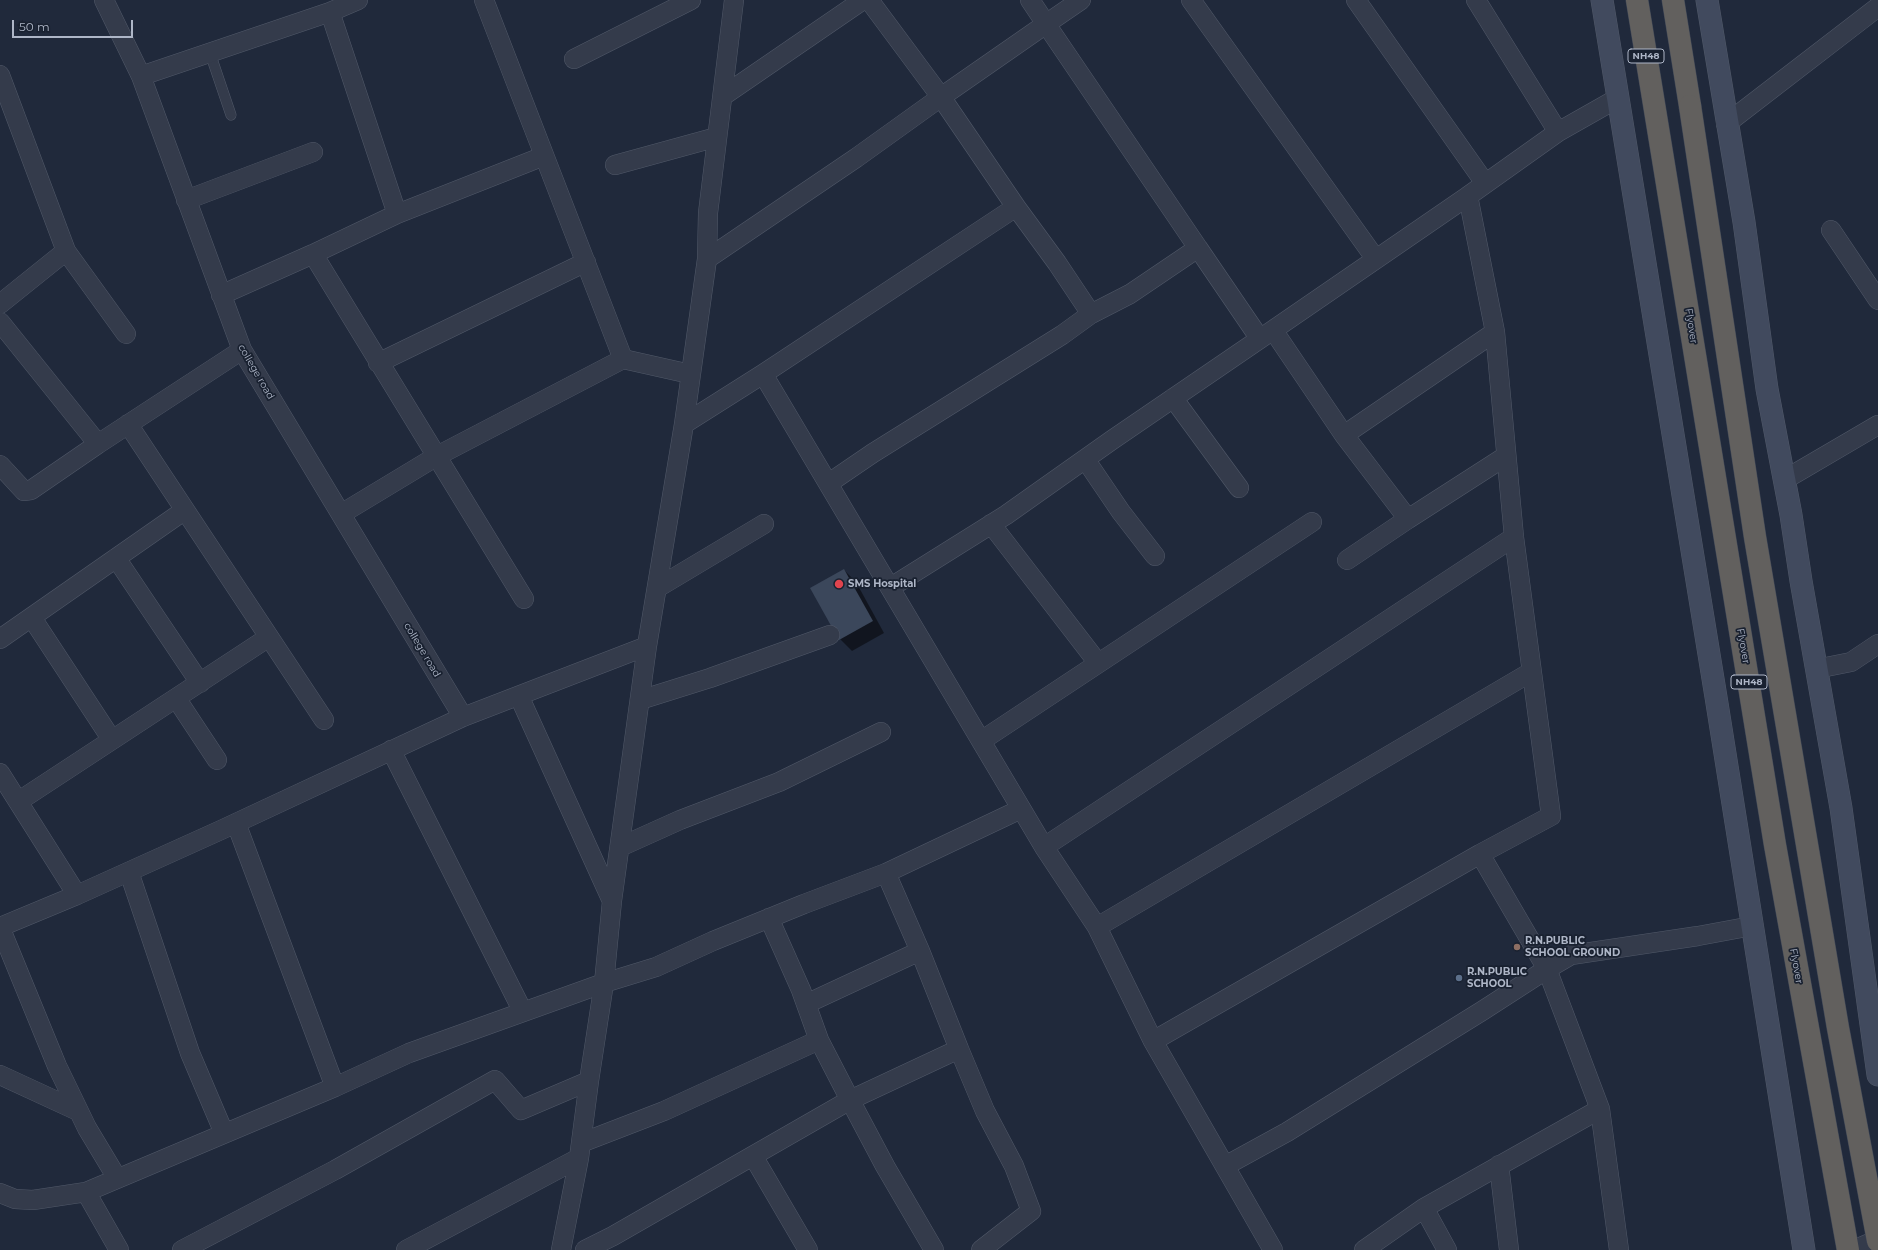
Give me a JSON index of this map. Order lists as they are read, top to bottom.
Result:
{
  "streets": {
    "highway": ["NH48", "Flyover"],
    "street": ["college road"]
  },
  "places": ["SMS Hospital", "R.N.PUBLIC SCHOOL GROUND", "R.N.PUBLIC SCHOOL"],
  "scale_bar": "50 m"
}
